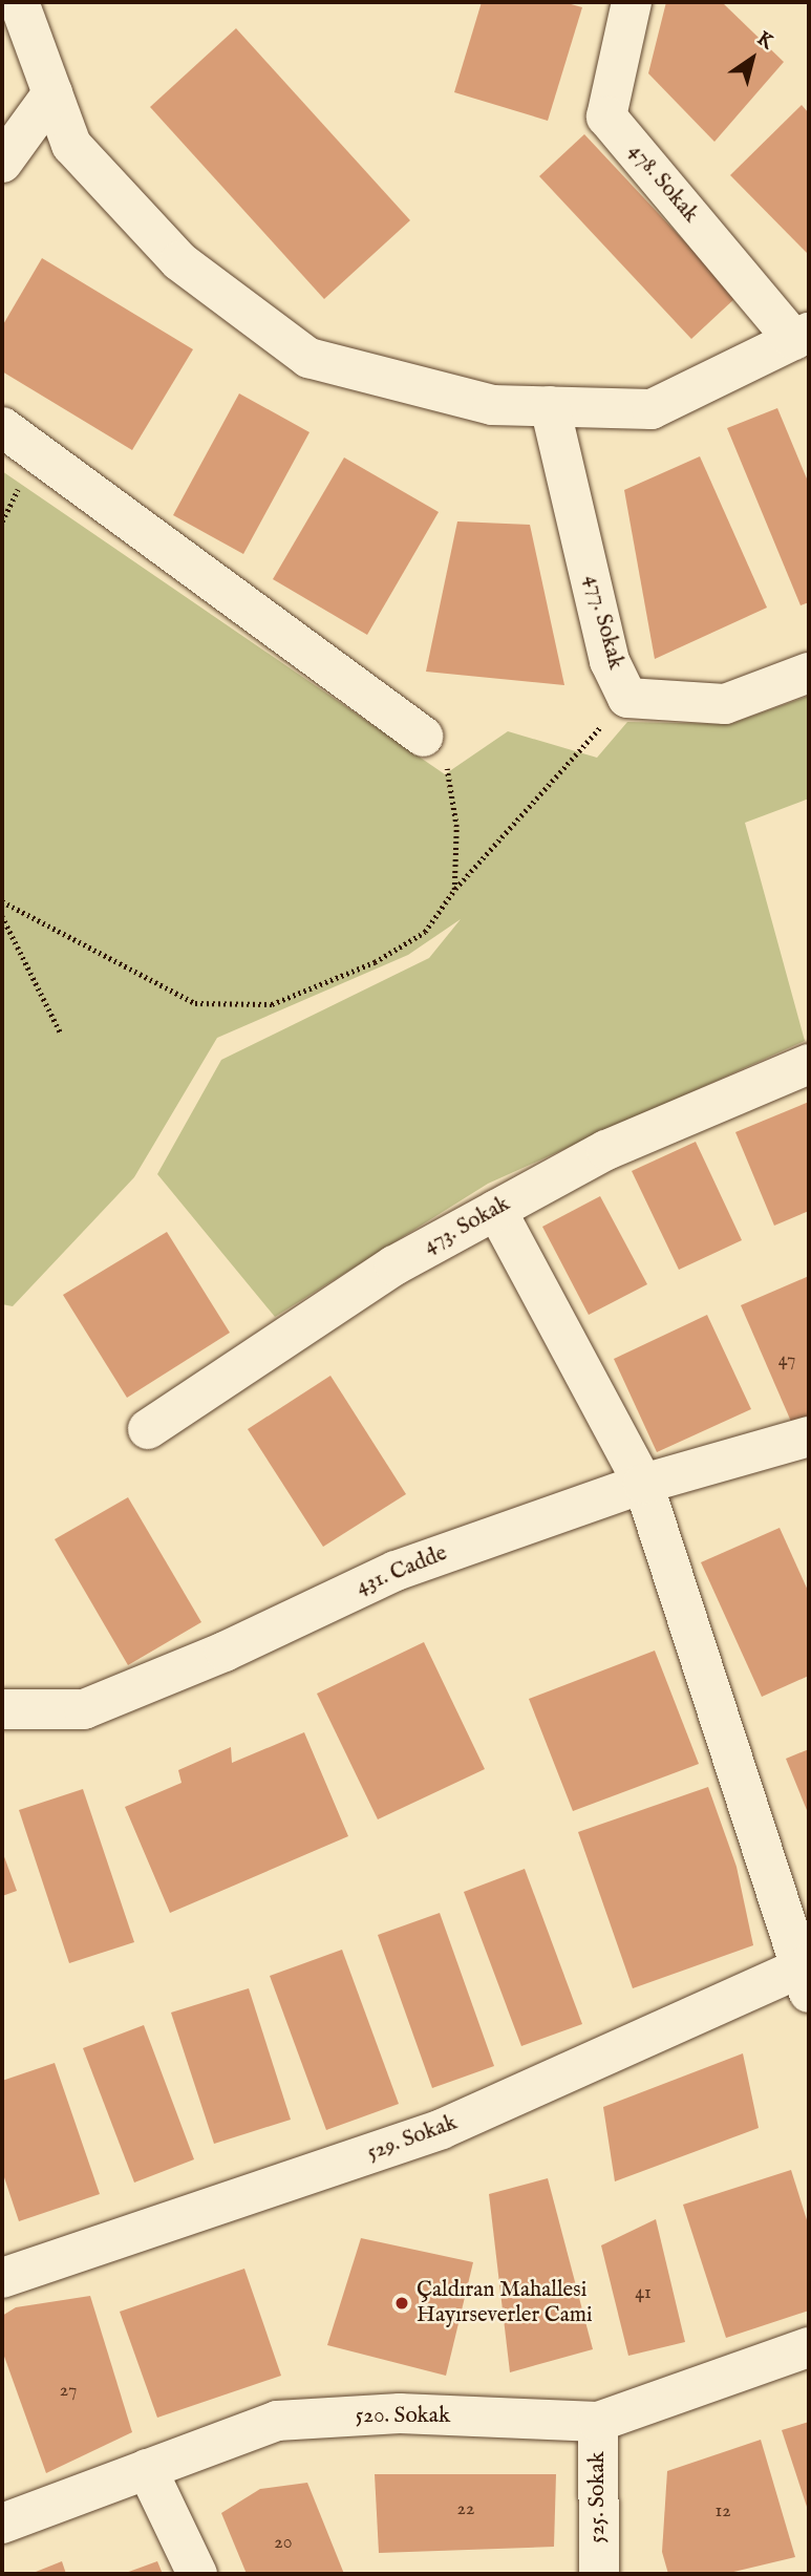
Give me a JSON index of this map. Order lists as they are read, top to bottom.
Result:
{
  "streets": {
    "street": [
      "478. Sokak",
      "477. Sokak",
      "473. Sokak",
      "431. Cadde",
      "529. Sokak",
      "520. Sokak",
      "525. Sokak"
    ]
  },
  "crossings": [
    ["520. Sokak", "525. Sokak"]
  ],
  "places": ["Çaldıran Mahallesi Hayırseverler Cami"],
  "house_numbers": [
    "47",
    "41",
    "27",
    "22",
    "12",
    "20"
  ],
  "north": "top right"
}
